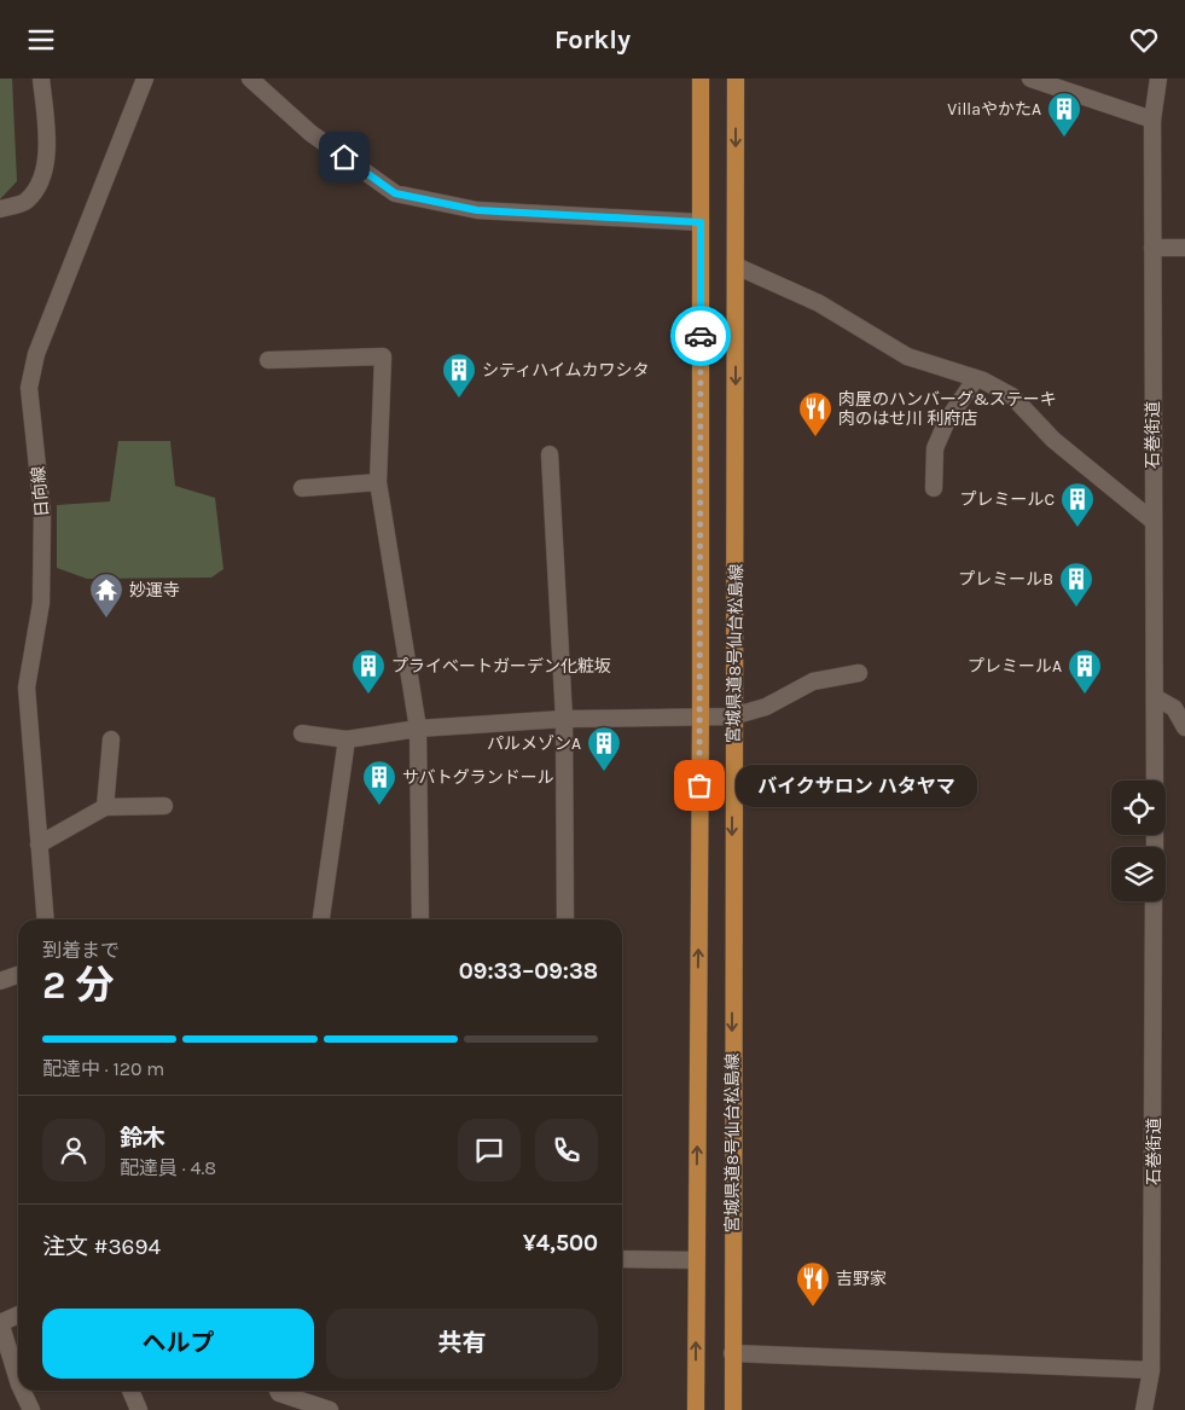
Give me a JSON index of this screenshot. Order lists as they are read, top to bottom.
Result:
{
  "streets": {
    "main road": ["宮城県道8号仙台松島線"],
    "street": ["石巻街道", "日向線"]
  },
  "places": {
    "building": [
      "VillaやかたA",
      "シティハイムカワシタ",
      "プレミールC",
      "プレミールB",
      "プライベートガーデン化粧坂",
      "プレミールA",
      "パルメゾンA",
      "サバトグランドール"
    ],
    "restaurant": ["肉屋のハンバーグ&ステーキ 肉のはせ川 利府店", "吉野家"],
    "temple": ["妙運寺"],
    "other": ["バイクサロン ハタヤマ"]
  },
  "page": {
    "header": "Forkly",
    "bubble": "バイクサロン ハタヤマ",
    "heading": ["2 分", "到着まで", "09:33–09:38"],
    "panel": [
      "鈴木",
      "配達員 · 4.8",
      "注文 #3694",
      "¥4,500"
    ],
    "bar": "配達中 · 120 m",
    "buttons": ["ヘルプ", "共有"]
  }
}
